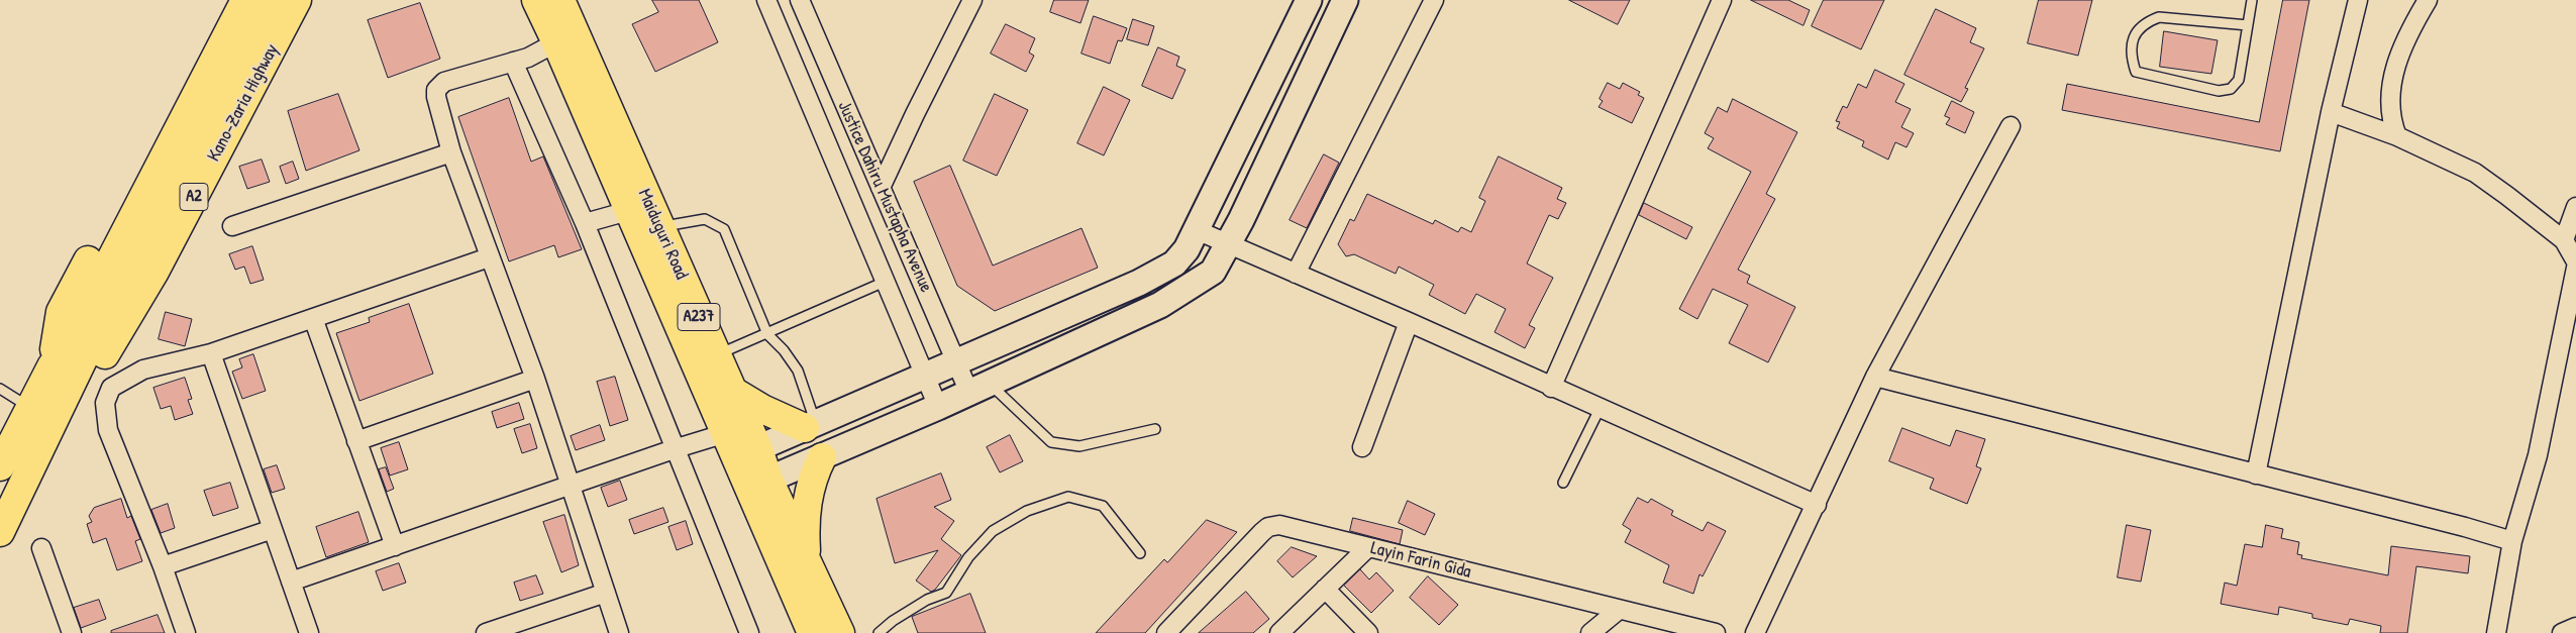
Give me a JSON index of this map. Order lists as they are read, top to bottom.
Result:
{
  "streets": {
    "highway": [
      "Kano-Zaria Highway",
      "A2",
      "Maiduguri Road",
      "A237"
    ],
    "street": ["Justice Dahiru Mustapha Avenue", "Layin Farin Gida"]
  },
  "crossings": [
    ["Kano-Zaria Highway", "A2"]
  ]
}
